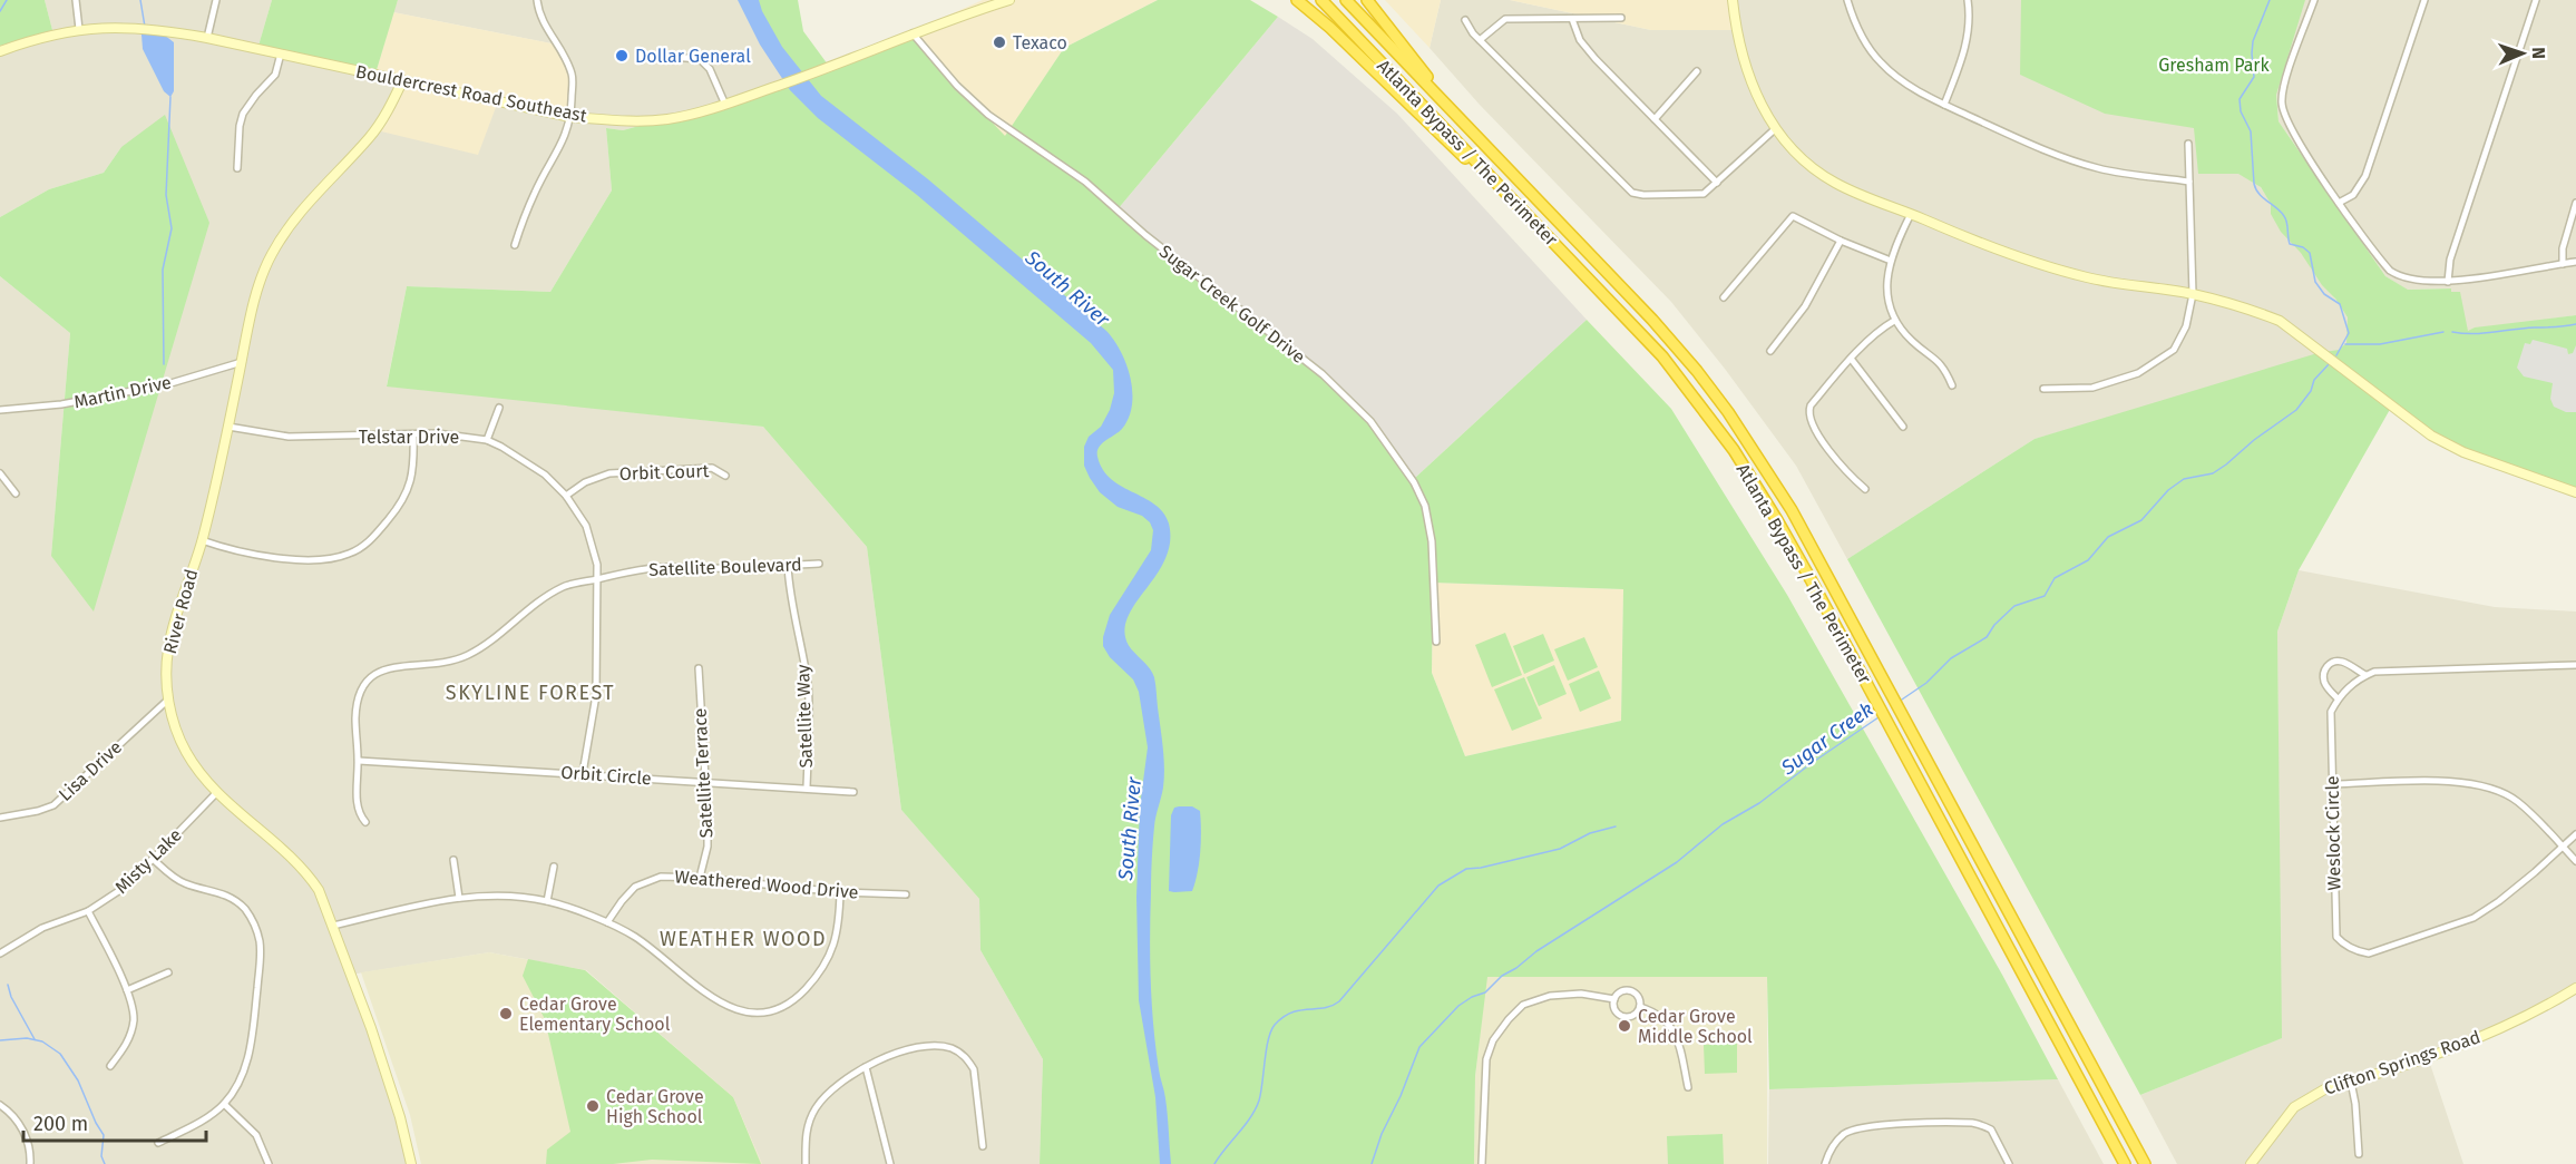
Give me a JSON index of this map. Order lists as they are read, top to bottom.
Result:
{
  "streets": {
    "highway": ["Atlanta Bypass / The Perimeter"],
    "street": [
      "Bouldercrest Road Southeast",
      "Sugar Creek Golf Drive",
      "Martin Drive",
      "Telstar Drive",
      "Orbit Court",
      "Satellite Boulevard",
      "River Road",
      "Satellite Way",
      "Lisa Drive",
      "Satellite Terrace",
      "Orbit Circle",
      "Weslock Circle",
      "Misty Lake",
      "Weathered Wood Drive",
      "Clifton Springs Road"
    ]
  },
  "crossings": [
    ["Bouldercrest Road Southeast", "Sugar Creek Golf Drive"],
    ["Bouldercrest Road Southeast", "River Road"],
    ["Martin Drive", "River Road"],
    ["Telstar Drive", "Orbit Court"],
    ["Telstar Drive", "Satellite Boulevard"],
    ["Telstar Drive", "River Road"],
    ["Telstar Drive", "Orbit Circle"],
    ["Satellite Boulevard", "Satellite Way"],
    ["Satellite Boulevard", "Orbit Circle"],
    ["River Road", "Lisa Drive"],
    ["River Road", "Misty Lake"],
    ["Satellite Way", "Orbit Circle"],
    ["Satellite Terrace", "Orbit Circle"],
    ["Satellite Terrace", "Weathered Wood Drive"]
  ],
  "districts": ["SKYLINE FOREST", "WEATHER WOOD"],
  "water": ["South River", "Sugar Creek"],
  "parks": ["Gresham Park"],
  "places": [
    "Texaco",
    "Dollar General",
    "Cedar Grove Elementary School",
    "Cedar Grove Middle School",
    "Cedar Grove High School"
  ],
  "scale_bar": "200 m",
  "north": "right"
}
